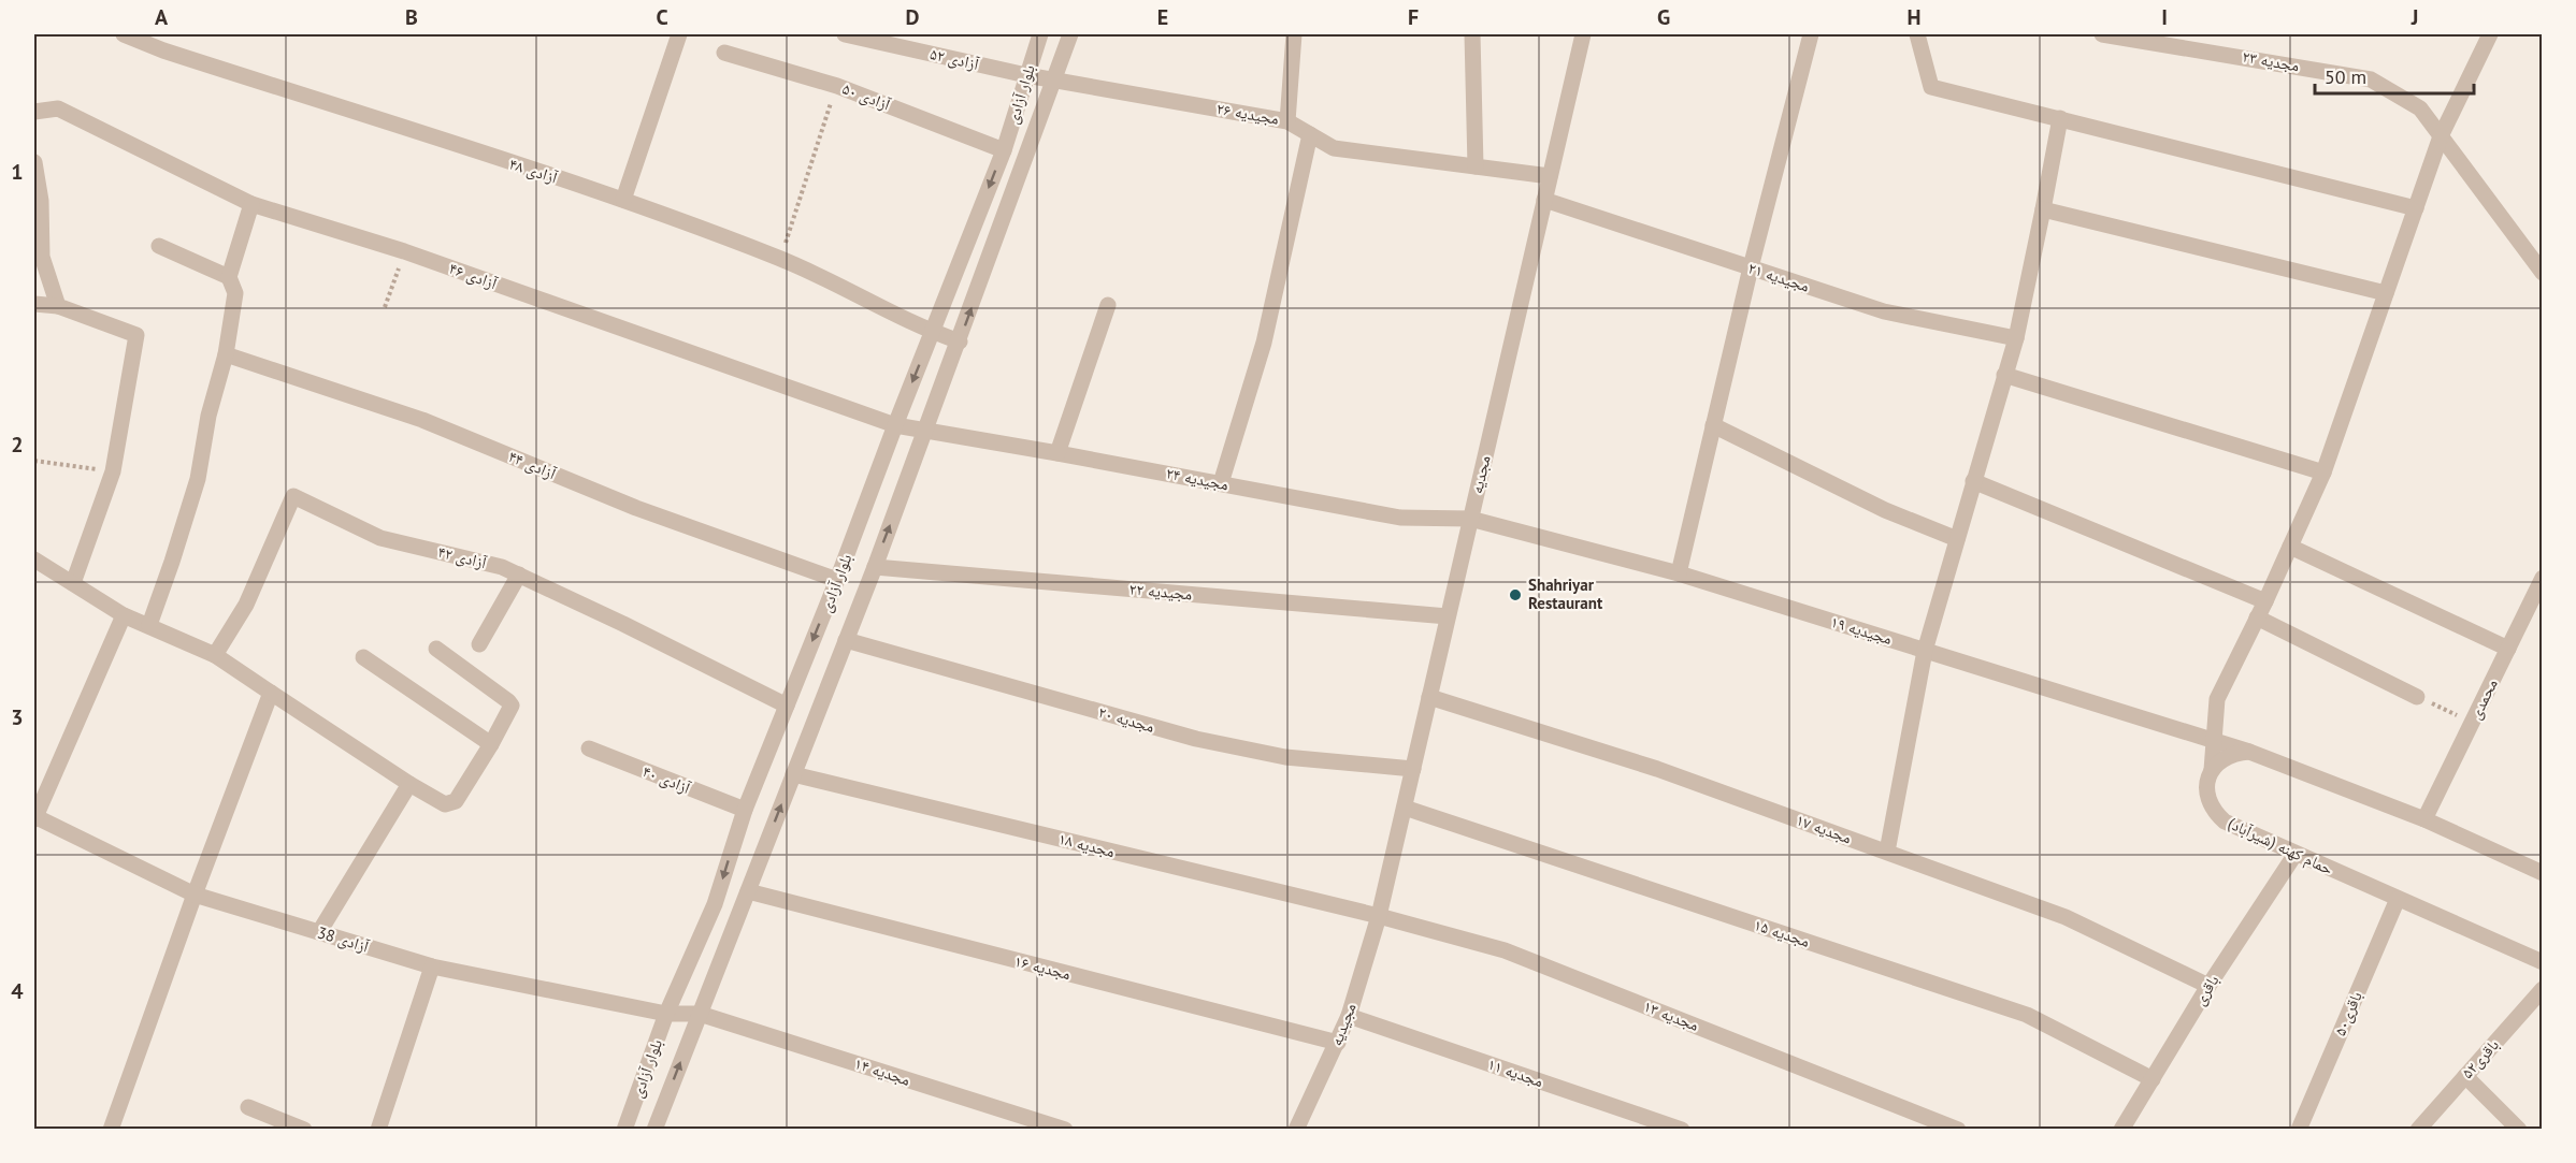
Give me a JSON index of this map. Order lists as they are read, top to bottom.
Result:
{
  "streets": {
    "street": [
      "آزادی ۵۲",
      "مجدیه ۲۳",
      "بلوار آزادی",
      "آزادی ۵۰",
      "مجیدیه ۲۶",
      "آزادی ۴۸",
      "آزادی ۴۶",
      "مجیدیه ۲۱",
      "آزادی ۴۴",
      "مجدیه",
      "مجیدیه ۲۴",
      "آزادی ۴۲",
      "مجیدیه ۲۲",
      "مجیدیه ۱۹",
      "محمدی",
      "مجدیه ۲۰",
      "آزادی ۴۰",
      "مجدیه ۱۷",
      "مجدیه ۱۸",
      "حمام کهنه (شیرآباد)",
      "مجدیه ۱۵",
      "آزادی 38",
      "مجدیه ۱۶",
      "باقری",
      "باقری۵۰",
      "مجدیه ۱۳",
      "مجیدیه",
      "باقری۵۲",
      "مجدیه ۱۴",
      "مجدیه ۱۱"
    ]
  },
  "crossings": [
    ["آزادی ۵۲", "بلوار آزادی"],
    ["آزادی ۵۲", "مجیدیه ۲۶"],
    ["مجدیه ۲۳", "حمام کهنه (شیرآباد)"],
    ["بلوار آزادی", "آزادی ۵۰"],
    ["بلوار آزادی", "مجیدیه ۲۶"],
    ["بلوار آزادی", "آزادی ۴۸"],
    ["بلوار آزادی", "آزادی ۴۶"],
    ["بلوار آزادی", "آزادی ۴۴"],
    ["بلوار آزادی", "مجیدیه ۲۴"],
    ["بلوار آزادی", "آزادی ۴۲"],
    ["بلوار آزادی", "مجیدیه ۲۲"],
    ["بلوار آزادی", "مجدیه ۲۰"],
    ["بلوار آزادی", "آزادی ۴۰"],
    ["بلوار آزادی", "مجدیه ۱۸"],
    ["بلوار آزادی", "آزادی 38"],
    ["بلوار آزادی", "مجدیه ۱۶"],
    ["بلوار آزادی", "مجدیه ۱۴"],
    ["مجیدیه ۲۶", "مجدیه"],
    ["آزادی ۴۶", "مجیدیه ۲۴"],
    ["مجیدیه ۲۱", "مجدیه"],
    ["مجدیه", "مجیدیه ۲۴"],
    ["مجدیه", "مجیدیه ۲۲"],
    ["مجدیه", "مجیدیه ۱۹"],
    ["مجدیه", "مجدیه ۲۰"],
    ["مجدیه", "مجدیه ۱۷"],
    ["مجدیه", "مجدیه ۱۸"],
    ["مجدیه", "مجدیه ۱۵"],
    ["مجدیه", "مجدیه ۱۳"],
    ["مجدیه", "مجیدیه"],
    ["مجیدیه ۲۴", "مجیدیه ۱۹"],
    ["مجیدیه ۱۹", "حمام کهنه (شیرآباد)"],
    ["مجدیه ۱۷", "باقری"],
    ["مجدیه ۱۸", "مجدیه ۱۳"],
    ["مجدیه ۱۸", "مجیدیه"],
    ["حمام کهنه (شیرآباد)", "باقری"],
    ["حمام کهنه (شیرآباد)", "باقری۵۰"],
    ["مجدیه ۱۵", "باقری"],
    ["آزادی 38", "مجدیه ۱۴"],
    ["مجدیه ۱۶", "مجیدیه"],
    ["مجدیه ۱۳", "مجیدیه"],
    ["مجیدیه", "مجدیه ۱۱"]
  ],
  "places": ["Shahriyar Restaurant"],
  "scale_bar": "50 m",
  "grid": {
    "columns": [
      "A",
      "B",
      "C",
      "D",
      "E",
      "F",
      "G",
      "H",
      "I",
      "J"
    ],
    "rows": [
      "1",
      "2",
      "3",
      "4"
    ]
  }
}
